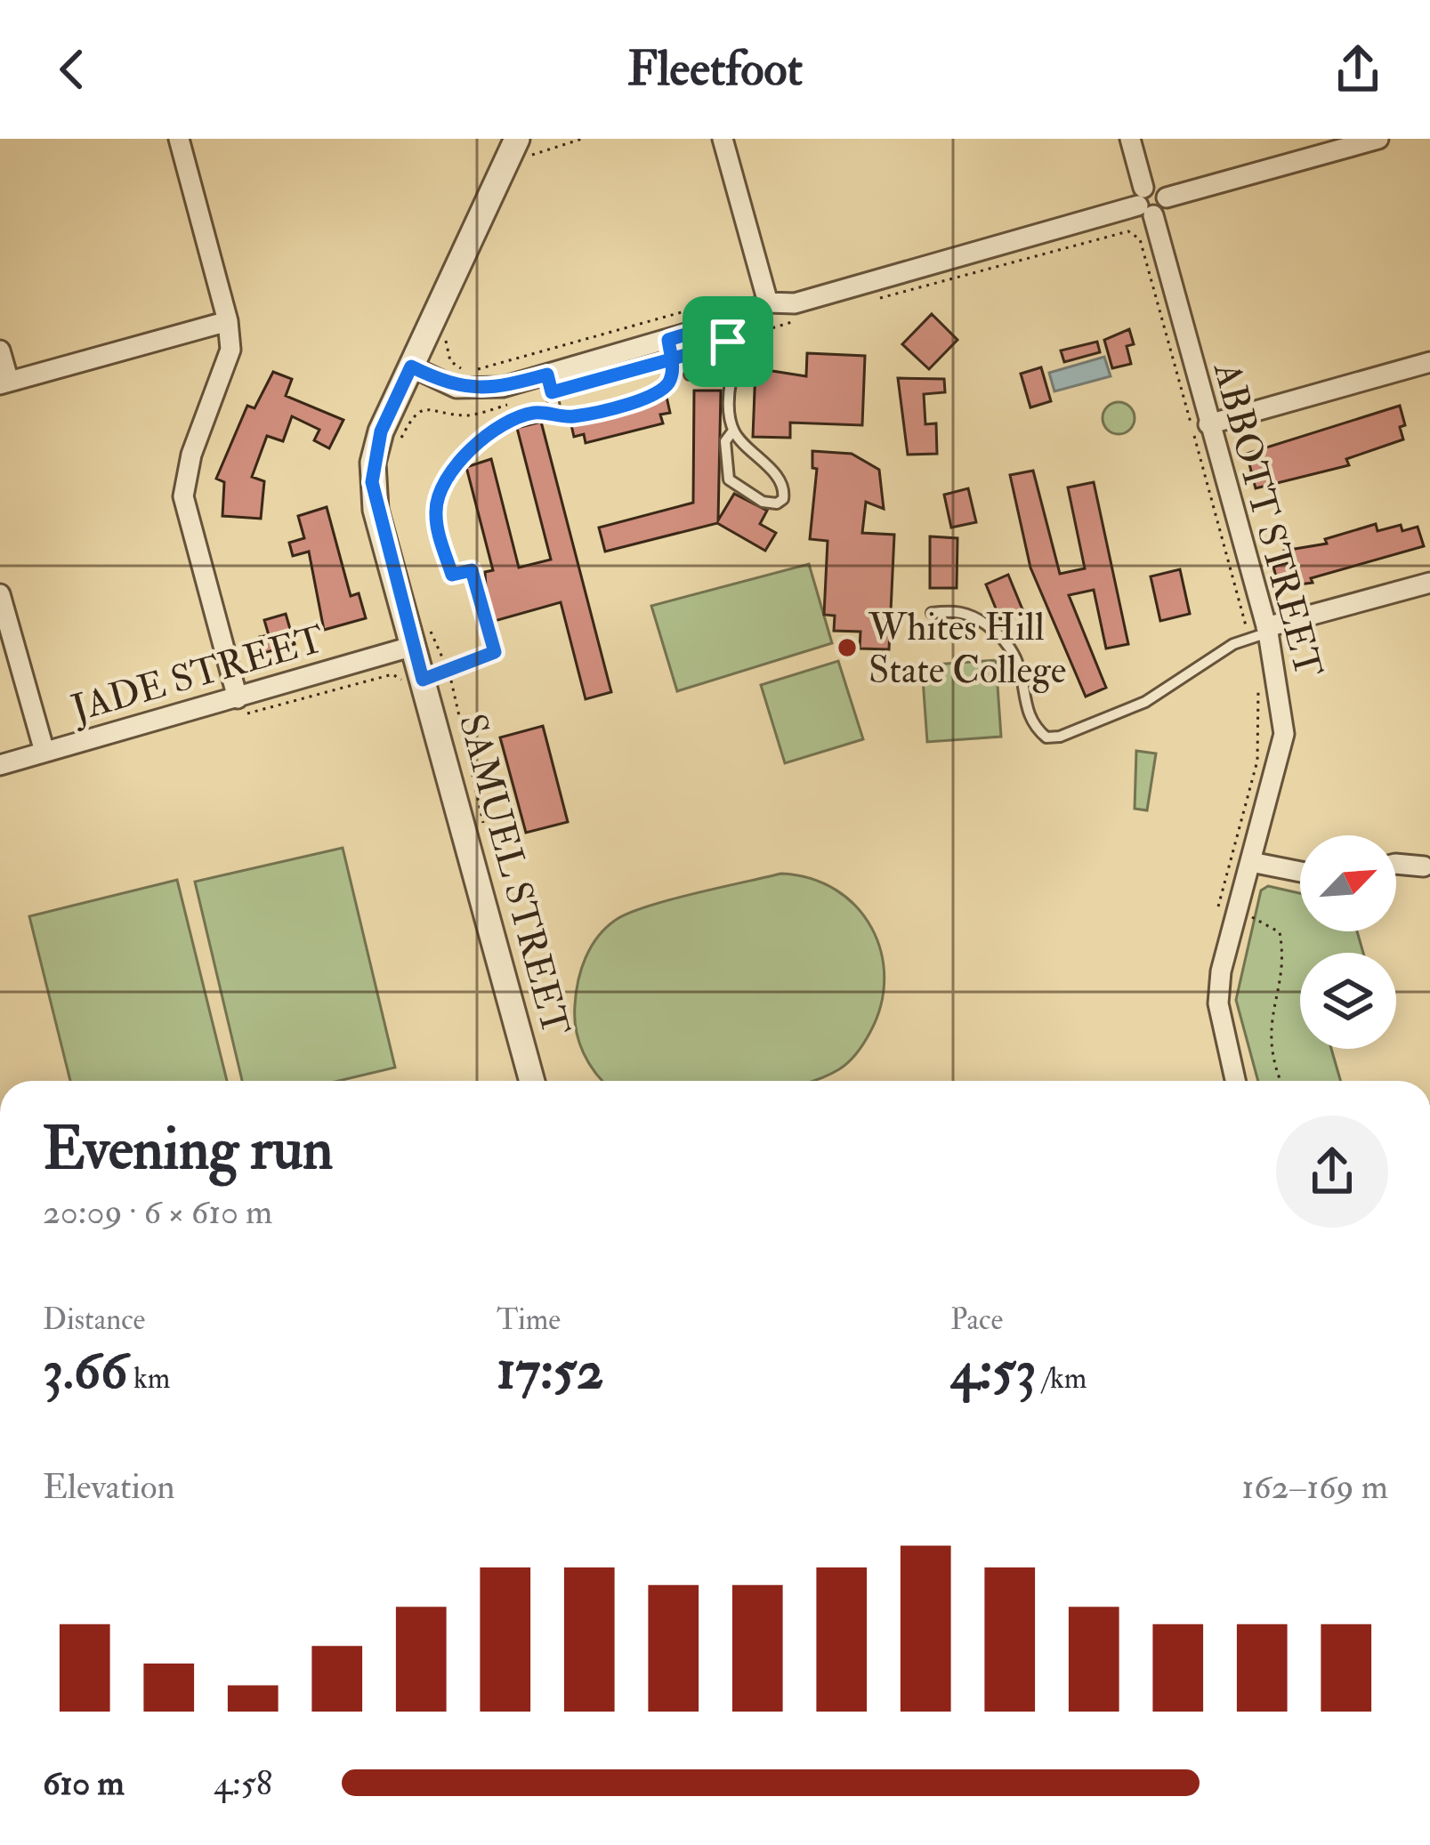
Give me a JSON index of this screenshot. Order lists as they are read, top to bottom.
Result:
{
  "streets": {
    "street": ["ABBOTT STREET", "JADE STREET", "SAMUEL STREET"]
  },
  "crossings": [
    ["JADE STREET", "SAMUEL STREET"]
  ],
  "places": ["Whites Hill State College"],
  "north": "top right",
  "page": {
    "header": "Fleetfoot",
    "heading": ["Evening run", "20:09 · 6 × 610 m"],
    "stats": [
      ["Distance", "3.66 km"],
      ["Time", "17:52"],
      ["Pace", "4:53 /km"]
    ],
    "chart": ["Elevation", "162–169 m"],
    "list": [
      {
        "name": "610 m",
        "note": "4:58"
      }
    ]
  }
}
